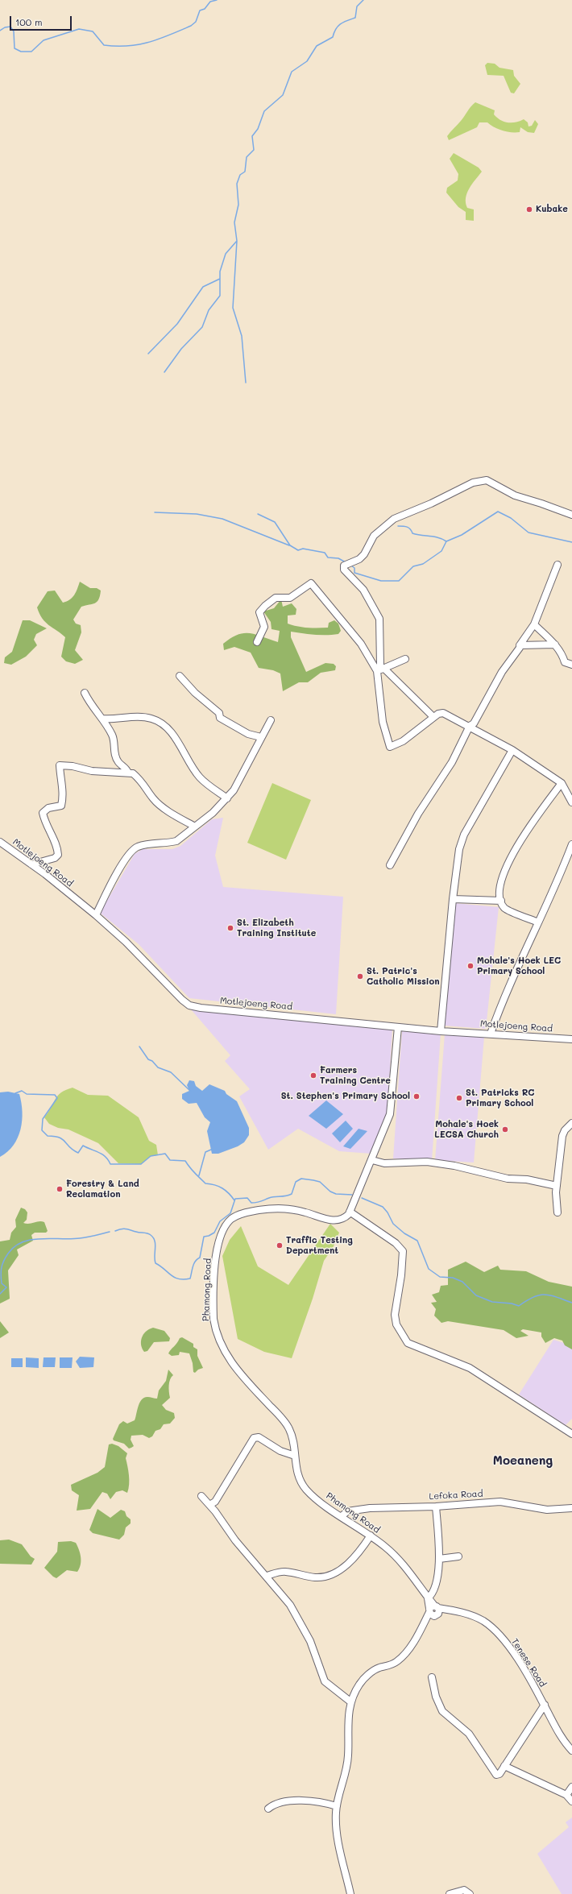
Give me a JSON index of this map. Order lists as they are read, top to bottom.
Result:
{
  "streets": {
    "street": [
      "Motlejoeng Road",
      "Phamong Road",
      "Lefoka Road",
      "Tenese Road"
    ]
  },
  "crossings": [
    ["Phamong Road", "Lefoka Road"],
    ["Phamong Road", "Tenese Road"]
  ],
  "districts": ["Moeaneng"],
  "places": [
    "Kubake",
    "St. Elizabeth Training Institute",
    "Mohale's Hoek LEC Primary School",
    "St. Patric's Catholic Mission",
    "Farmers Training Centre",
    "St. Stephen's Primary School",
    "St. Patricks RC Primary School",
    "Mohale's Hoek LECSA Church",
    "Forestry & Land Reclamation",
    "Traffic Testing Department"
  ],
  "scale_bar": "100 m"
}
